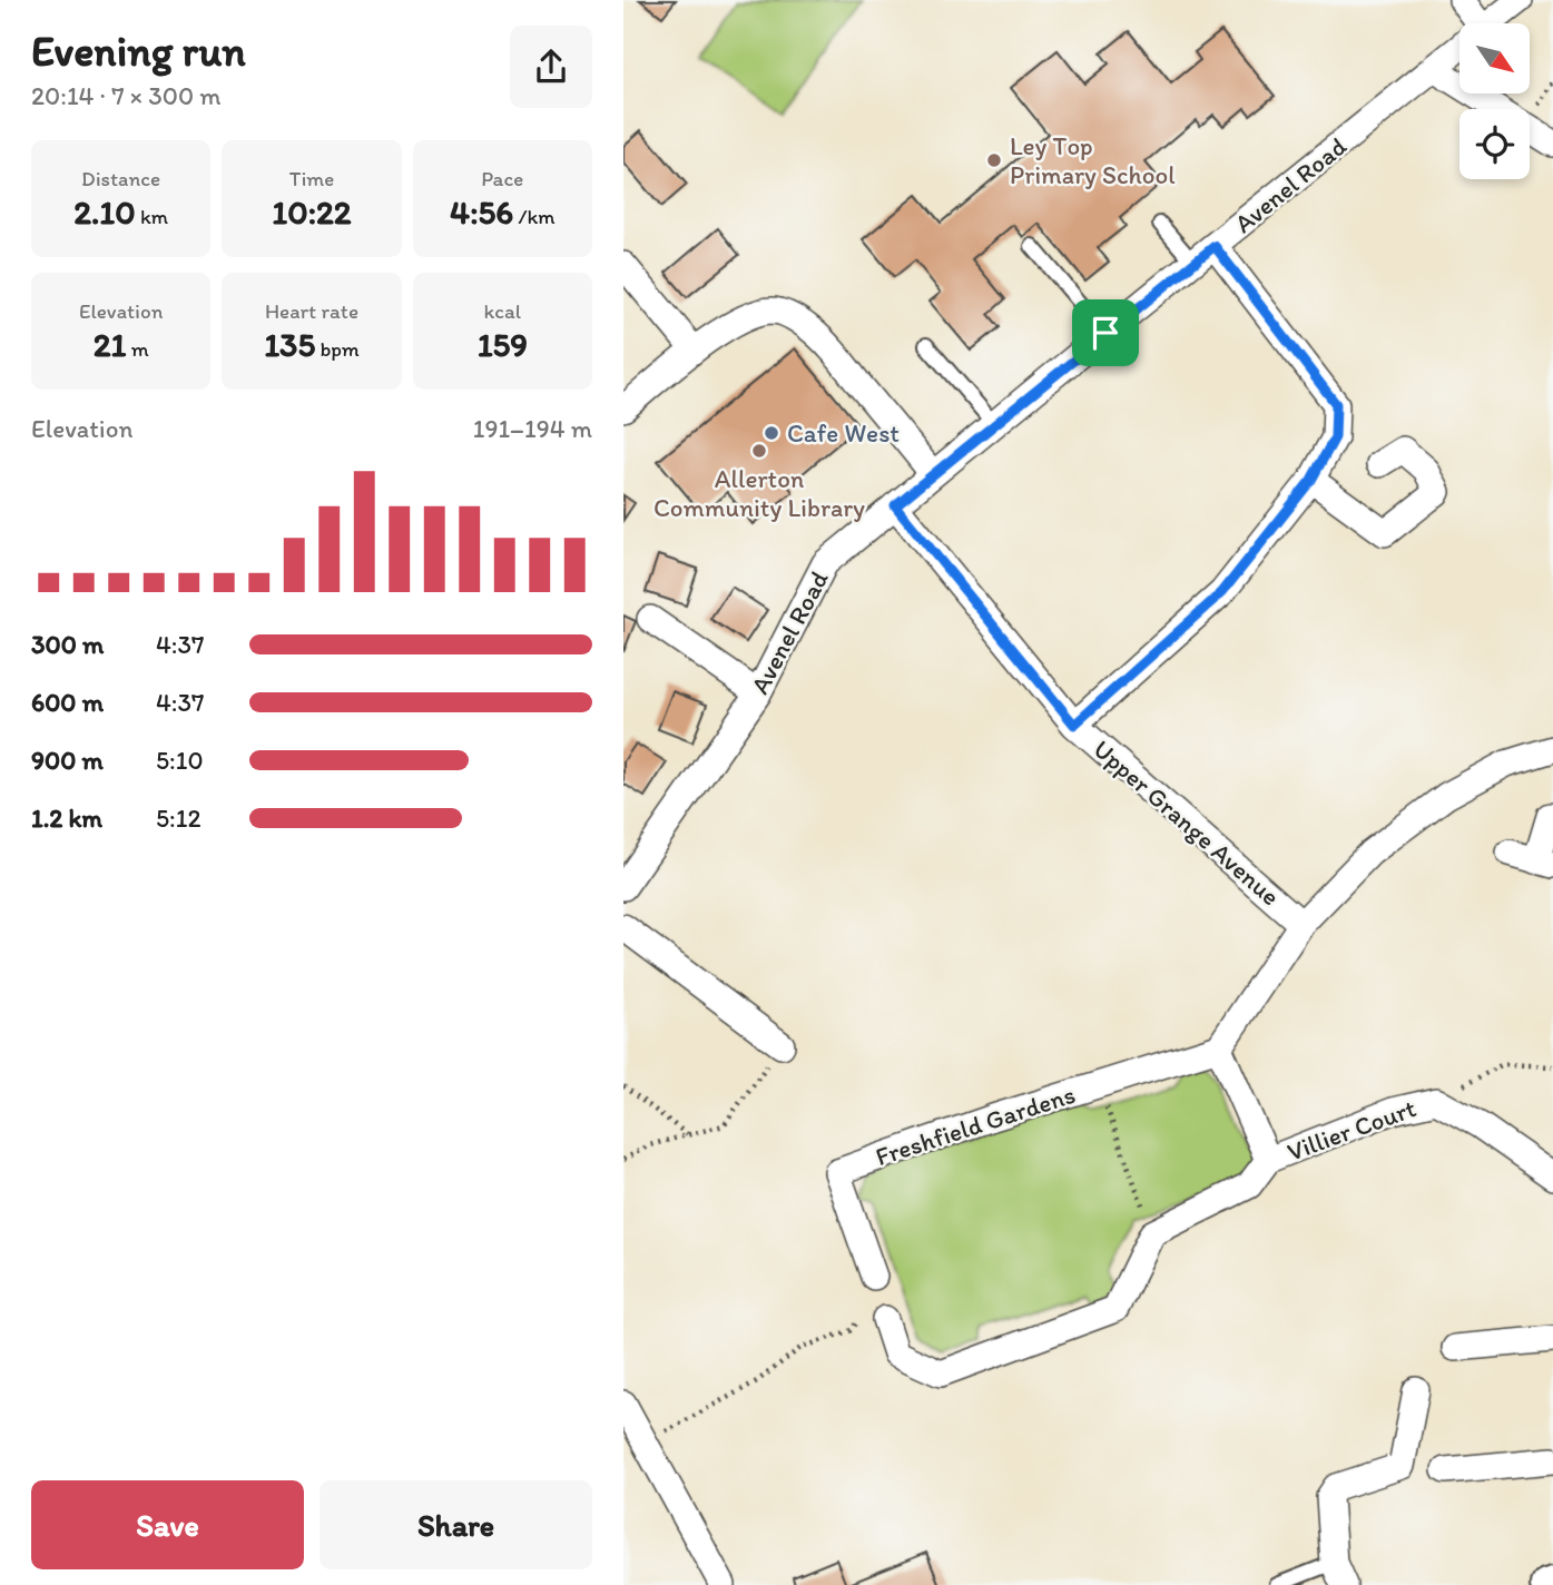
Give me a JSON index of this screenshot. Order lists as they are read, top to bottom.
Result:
{
  "streets": {
    "street": [
      "Avenel Road",
      "Upper Grange Avenue",
      "Freshfield Gardens",
      "Villier Court"
    ]
  },
  "crossings": [
    ["Avenel Road", "Upper Grange Avenue"]
  ],
  "places": ["Ley Top Primary School", "Cafe West", "Allerton Community Library"],
  "north": "bottom right",
  "page": {
    "heading": ["Evening run", "20:14 · 7 × 300 m"],
    "stats": [
      ["Distance", "2.10 km"],
      ["Time", "10:22"],
      ["Pace", "4:56 /km"],
      ["Elevation", "21 m"],
      ["Heart rate", "135 bpm"],
      ["kcal", "159"]
    ],
    "chart": ["Elevation", "191–194 m"],
    "list": [
      {
        "name": "300 m",
        "note": "4:37"
      },
      {
        "name": "600 m",
        "note": "4:37"
      },
      {
        "name": "900 m",
        "note": "5:10"
      },
      {
        "name": "1.2 km",
        "note": "5:12"
      }
    ],
    "buttons": ["Save", "Share"]
  }
}
